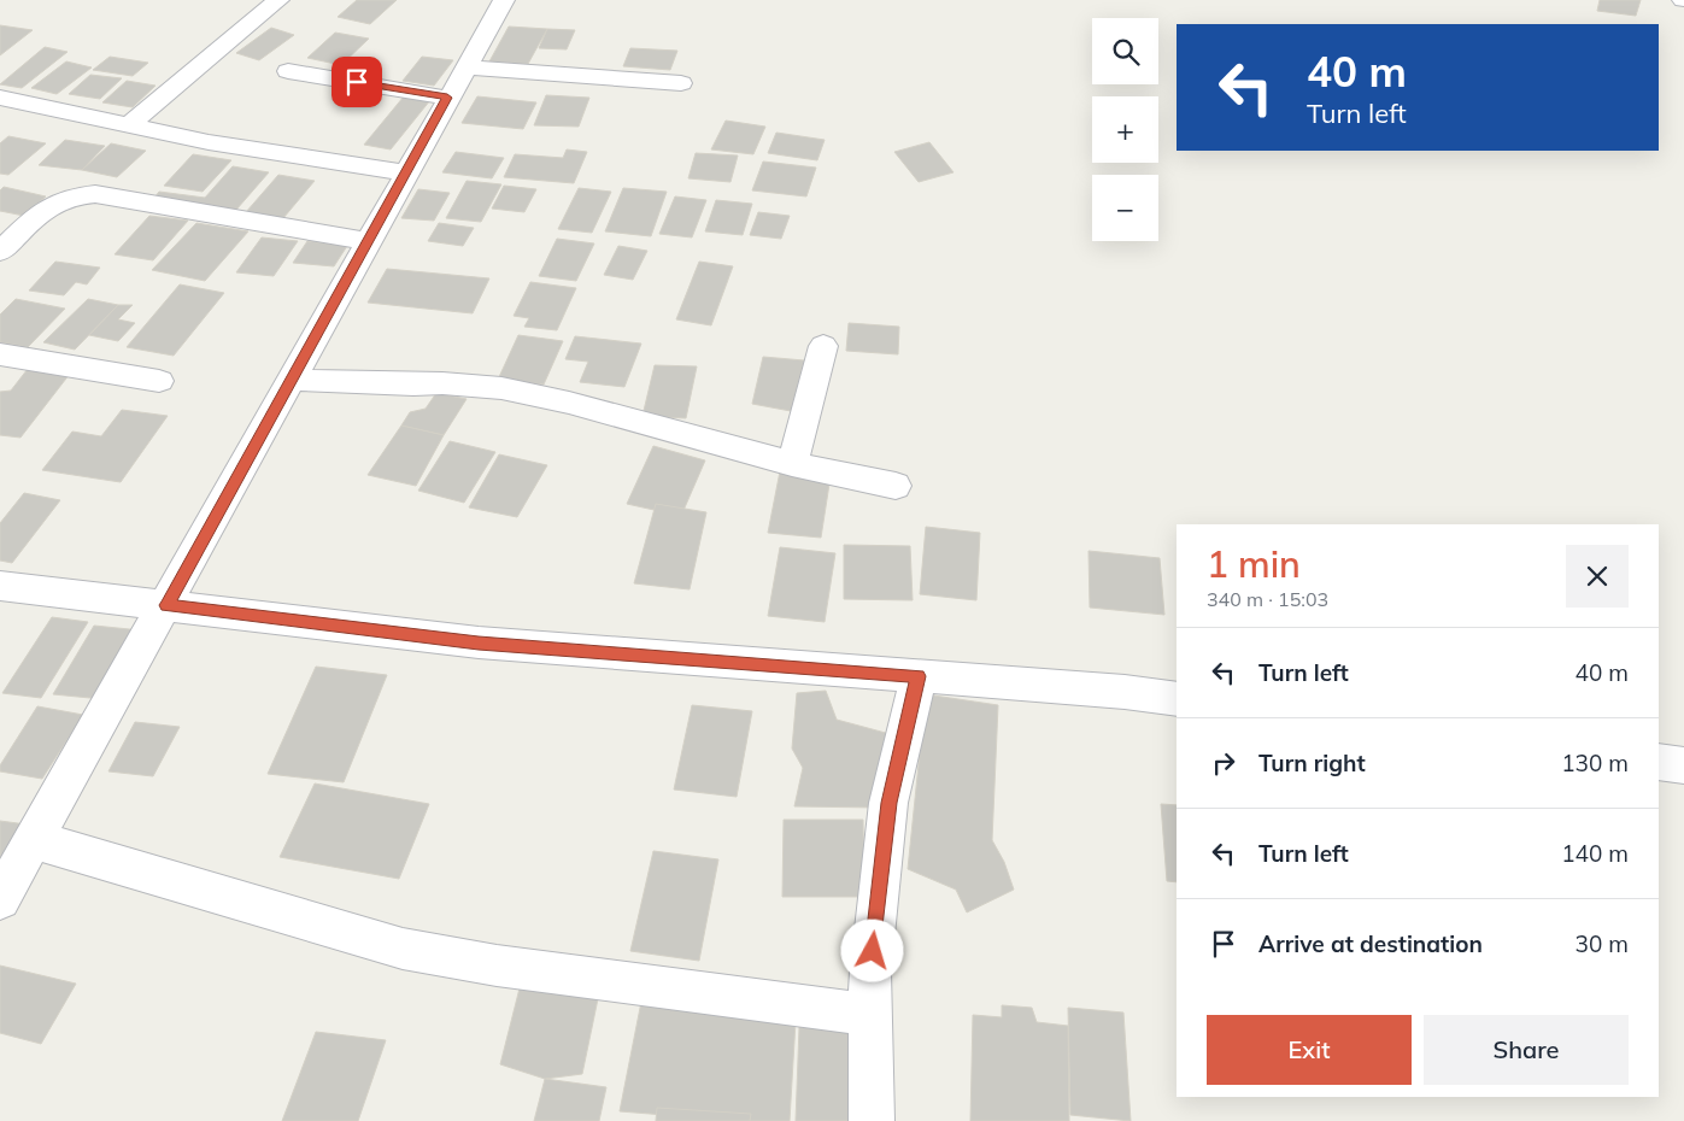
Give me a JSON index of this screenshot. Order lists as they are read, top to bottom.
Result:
{
  "page": {
    "map_buttons": ["+", "−"],
    "turn": ["40 m", "Turn left"],
    "heading": ["1 min", "340 m · 15:03"],
    "list": [
      {
        "name": "Turn left",
        "value": "40 m"
      },
      {
        "name": "Turn right",
        "value": "130 m"
      },
      {
        "name": "Turn left",
        "value": "140 m"
      },
      {
        "name": "Arrive at destination",
        "value": "30 m"
      }
    ],
    "buttons": ["Exit", "Share"]
  }
}
